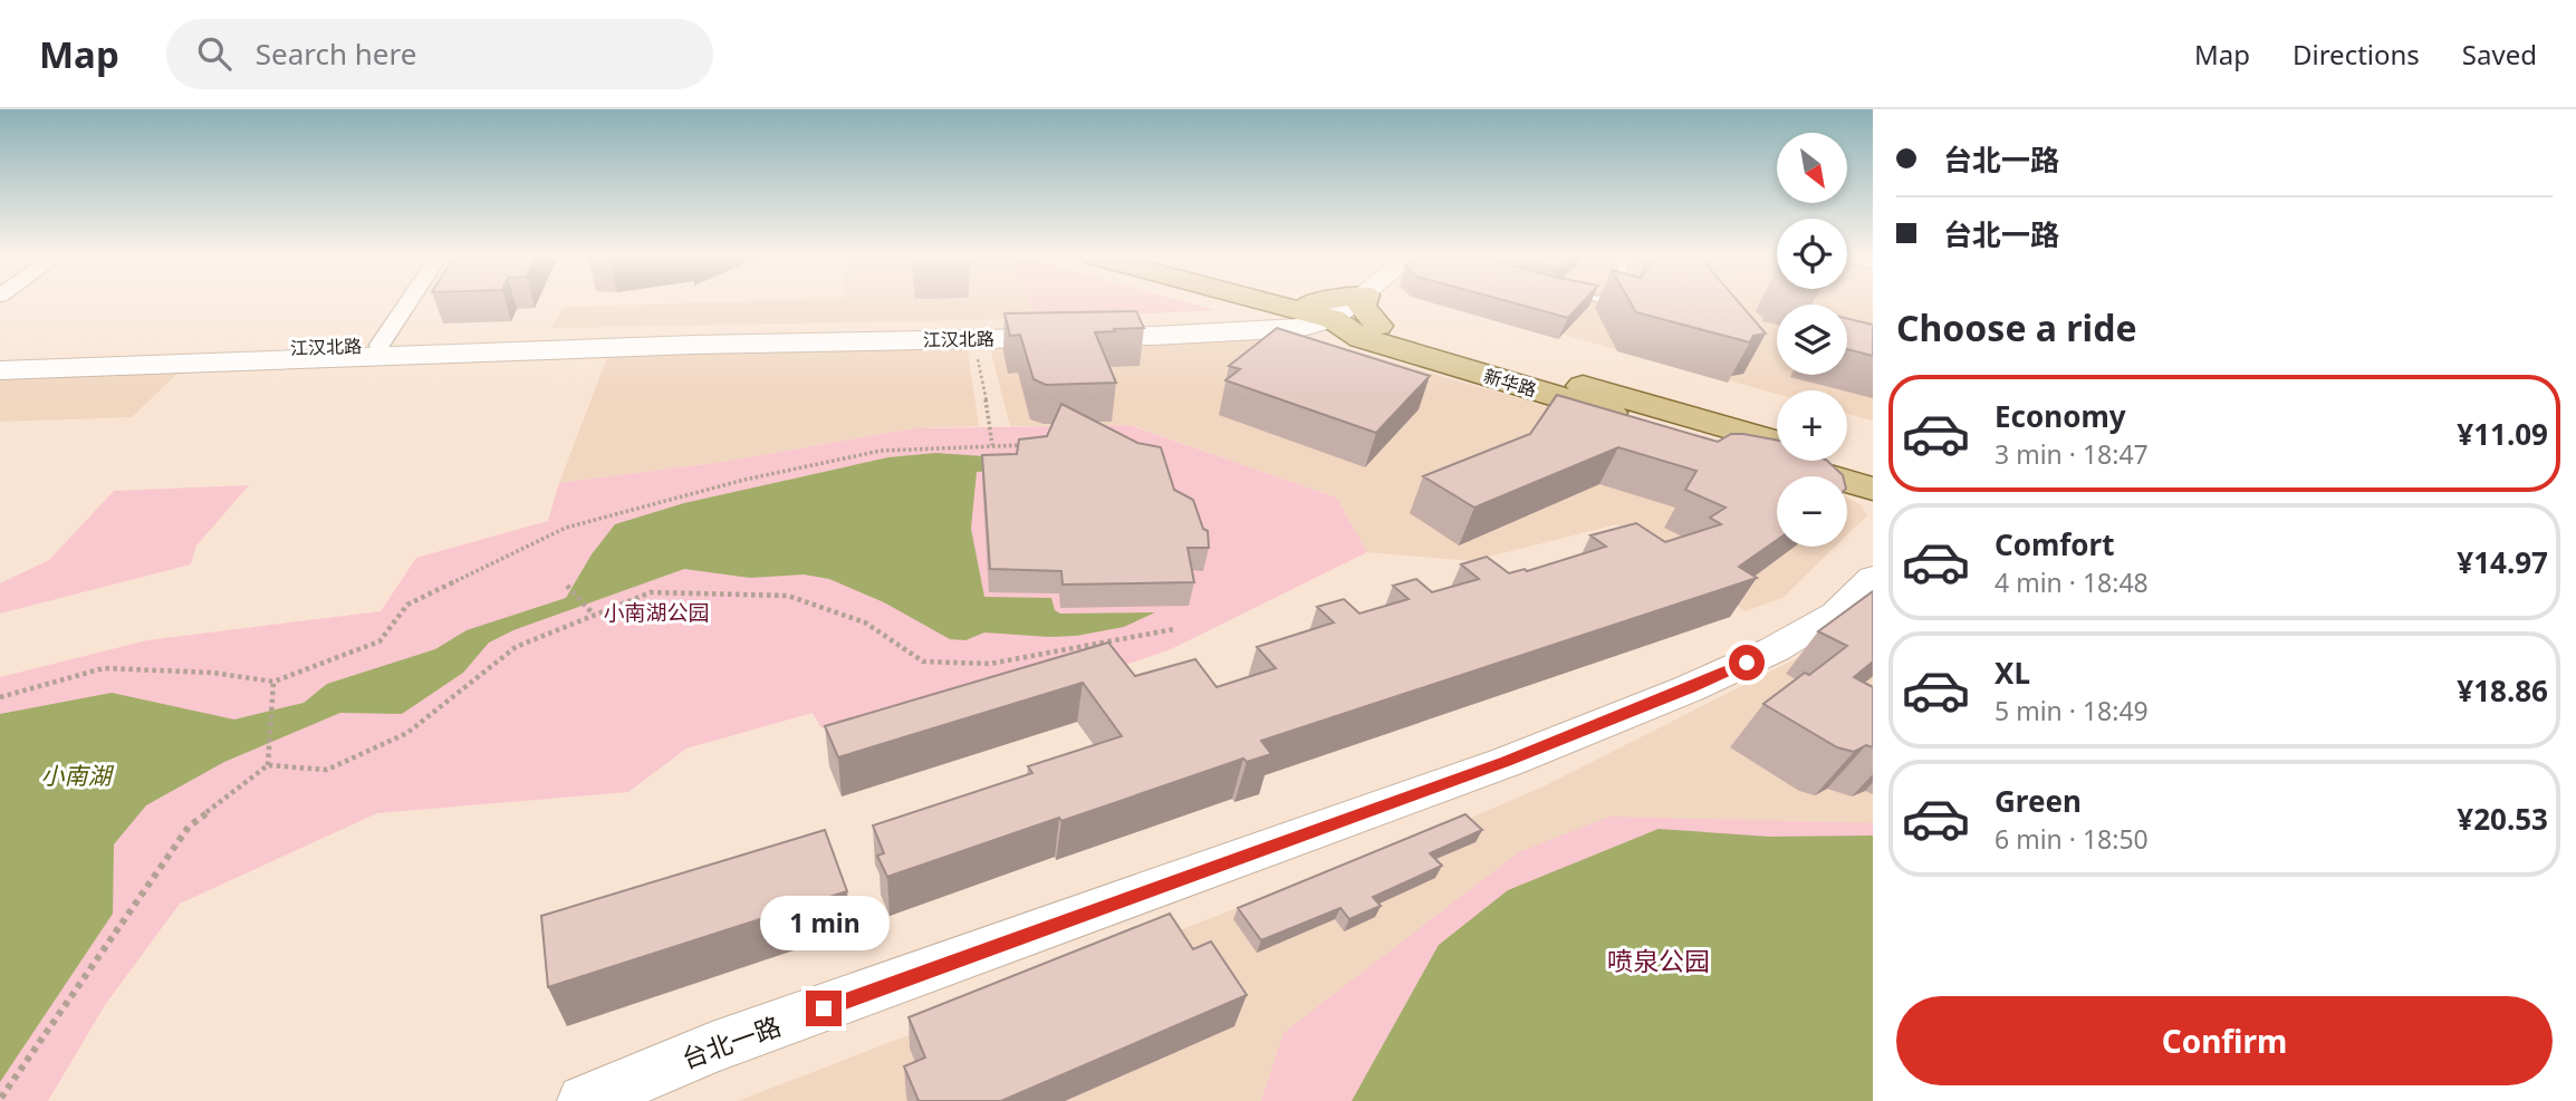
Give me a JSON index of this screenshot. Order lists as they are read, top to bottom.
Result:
{
  "streets": {
    "main road": ["江汉北路", "新华路"],
    "street": ["台北一路"]
  },
  "crossings": [
    ["江汉北路", "新华路"]
  ],
  "water": ["小南湖"],
  "parks": ["小南湖公园", "喷泉公园"],
  "north": "bottom right",
  "page": {
    "header": "Map",
    "search": "Search here",
    "nav": ["Map", "Directions", "Saved"],
    "banner": ["台北一路", "台北一路"],
    "map_buttons": ["+", "−"],
    "heading": "Choose a ride",
    "list": [
      {
        "name": "Economy",
        "note": "3 min · 18:47",
        "value": "¥11.09"
      },
      {
        "name": "Comfort",
        "note": "4 min · 18:48",
        "value": "¥14.97"
      },
      {
        "name": "XL",
        "note": "5 min · 18:49",
        "value": "¥18.86"
      },
      {
        "name": "Green",
        "note": "6 min · 18:50",
        "value": "¥20.53"
      }
    ],
    "bubble": "1 min",
    "buttons": "Confirm"
  }
}
